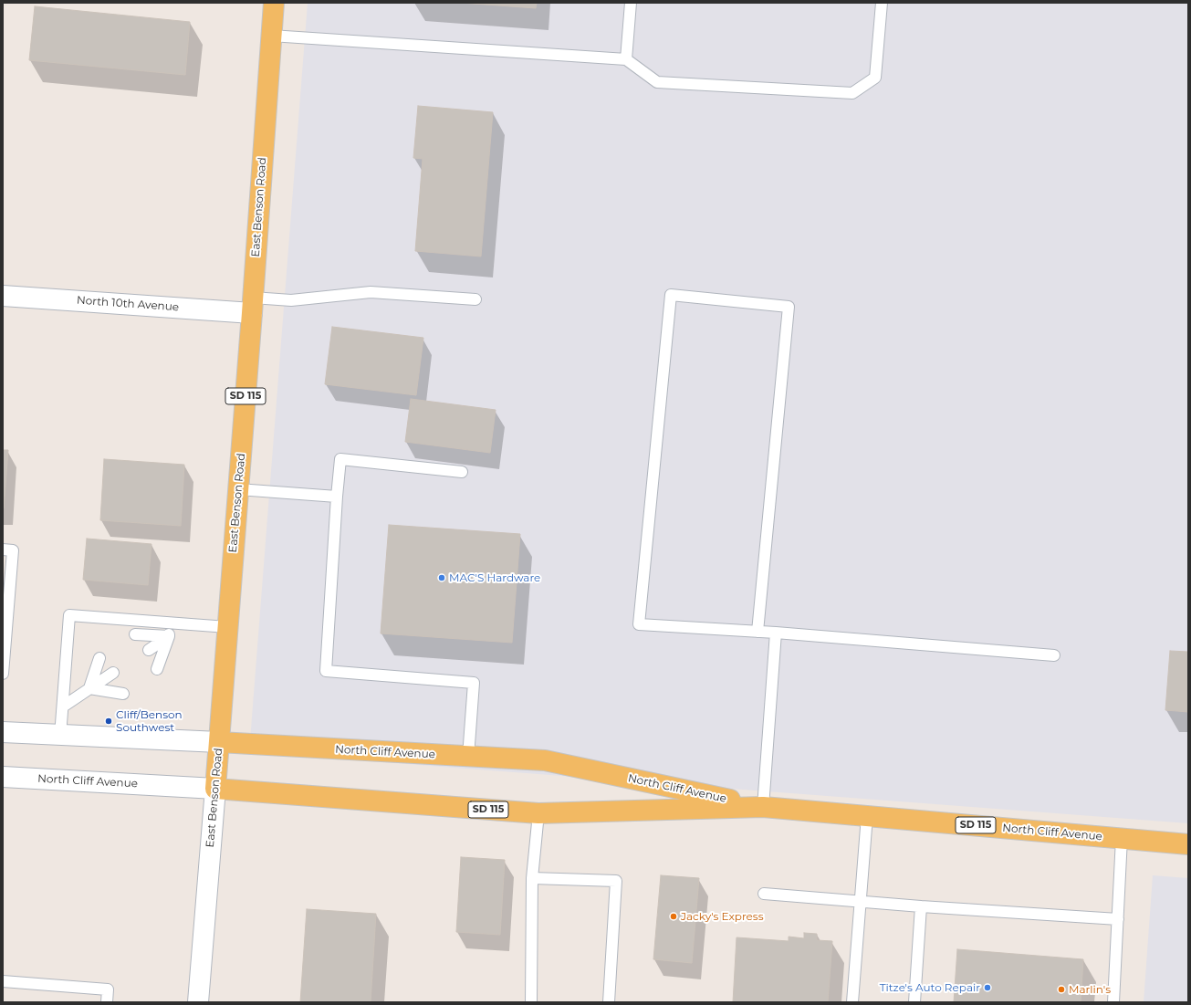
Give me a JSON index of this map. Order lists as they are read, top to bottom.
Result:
{
  "streets": {
    "main road": [
      "East Benson Road",
      "North 10th Avenue",
      "SD 115",
      "North Cliff Avenue"
    ]
  },
  "crossings": [
    ["East Benson Road", "North 10th Avenue"],
    ["East Benson Road", "North Cliff Avenue"]
  ],
  "places": [
    "MAC'S Hardware",
    "Cliff/Benson Southwest",
    "Jacky's Express",
    "Titze's Auto Repair",
    "Marlin's"
  ]
}
